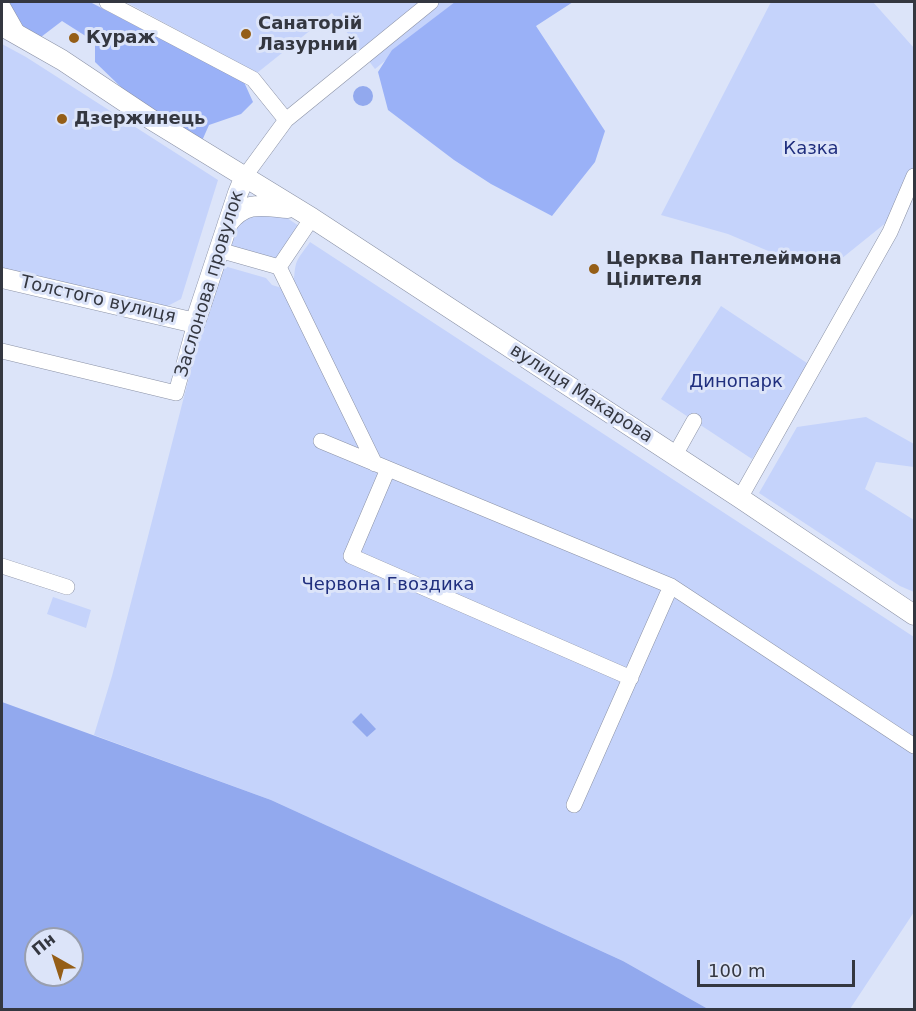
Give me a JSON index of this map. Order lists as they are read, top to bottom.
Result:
{
  "streets": {
    "main road": ["Заслонова провулок", "Толстого вулиця", "вулиця Макарова"]
  },
  "crossings": [
    ["Заслонова провулок", "Толстого вулиця"],
    ["Заслонова провулок", "вулиця Макарова"]
  ],
  "parks": ["Казка", "Динопарк", "Червона Гвоздика"],
  "places": [
    "Санаторій Лазурний",
    "Кураж",
    "Дзержинець",
    "Церква Пантелеймона Цілителя"
  ],
  "scale_bar": "100 m",
  "north": "top left"
}
